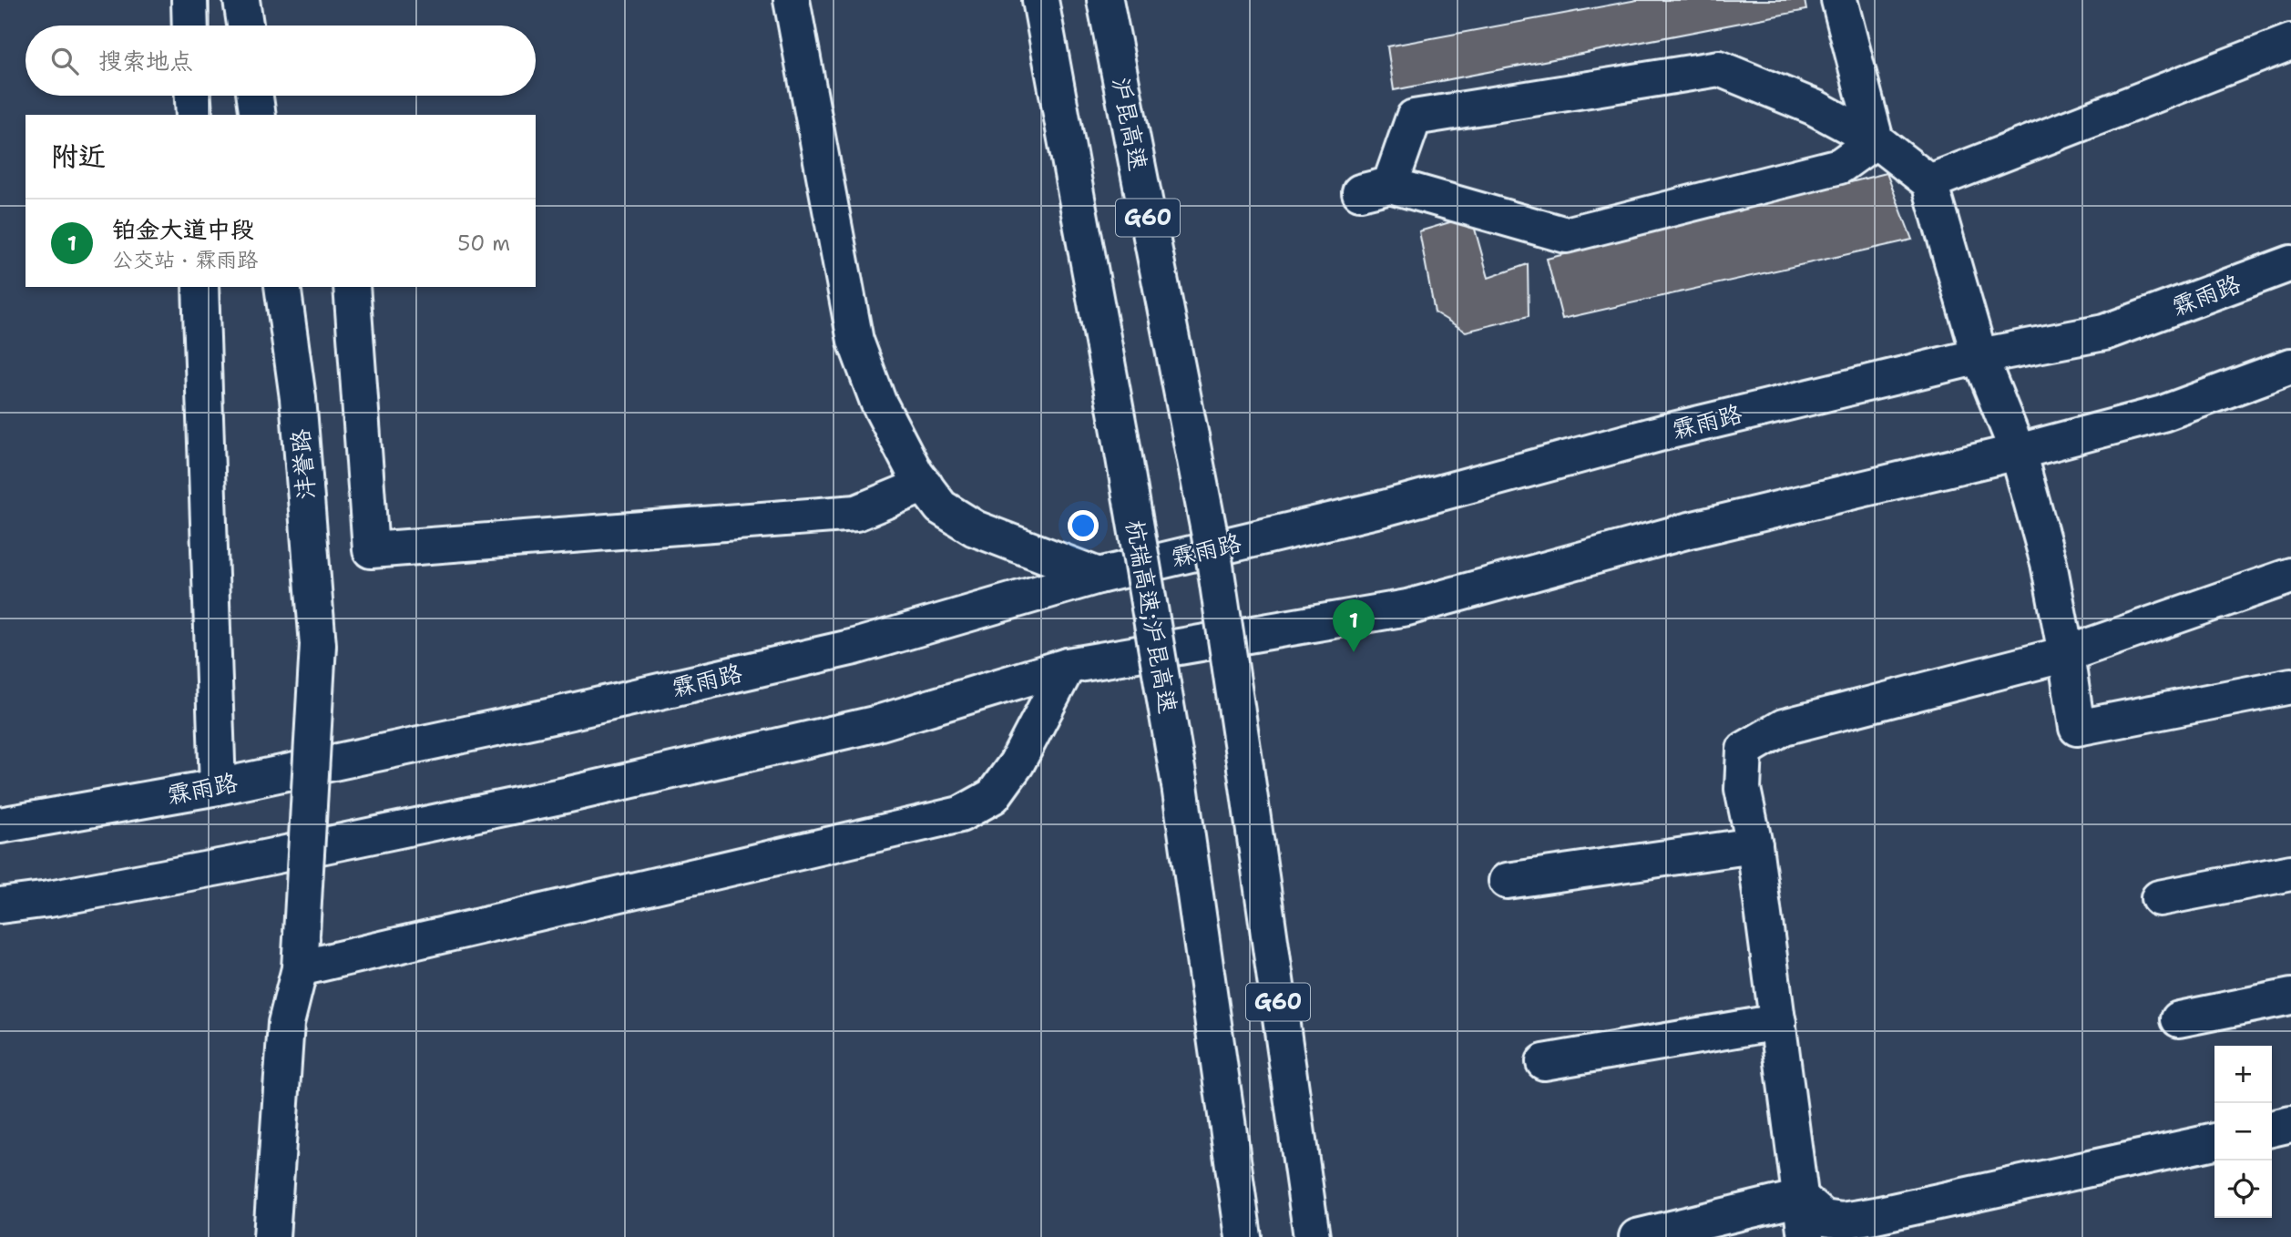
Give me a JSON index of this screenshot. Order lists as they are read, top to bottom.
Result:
{
  "streets": {
    "main road": [
      "沪昆高速",
      "G60",
      "霖雨路",
      "沣誉路",
      "杭瑞高速;沪昆高速"
    ]
  },
  "page": {
    "search": "搜索地点",
    "heading": "附近",
    "list": [
      {
        "mark": "1",
        "name": "铂金大道中段",
        "note": "公交站 · 霖雨路",
        "value": "50 m"
      }
    ],
    "pins": "1",
    "map_buttons": ["+", "−"]
  }
}
